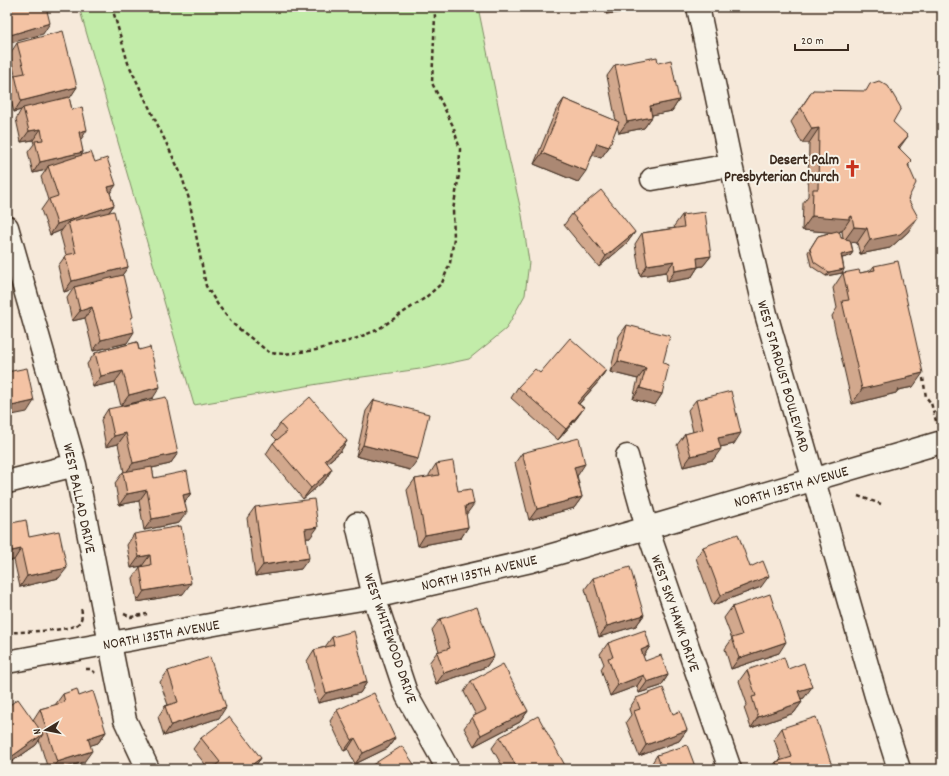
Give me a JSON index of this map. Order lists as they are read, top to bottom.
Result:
{
  "streets": {
    "street": [
      "WEST STARDUST BOULEVARD",
      "NORTH 135TH AVENUE",
      "WEST BALLAD DRIVE",
      "WEST SKY HAWK DRIVE",
      "WEST WHITEWOOD DRIVE"
    ]
  },
  "crossings": [
    ["WEST STARDUST BOULEVARD", "NORTH 135TH AVENUE"],
    ["NORTH 135TH AVENUE", "WEST BALLAD DRIVE"],
    ["NORTH 135TH AVENUE", "WEST SKY HAWK DRIVE"],
    ["NORTH 135TH AVENUE", "WEST WHITEWOOD DRIVE"]
  ],
  "places": {
    "church": ["Desert Palm Presbyterian Church"]
  },
  "scale_bar": "20 m",
  "north": "left"
}
